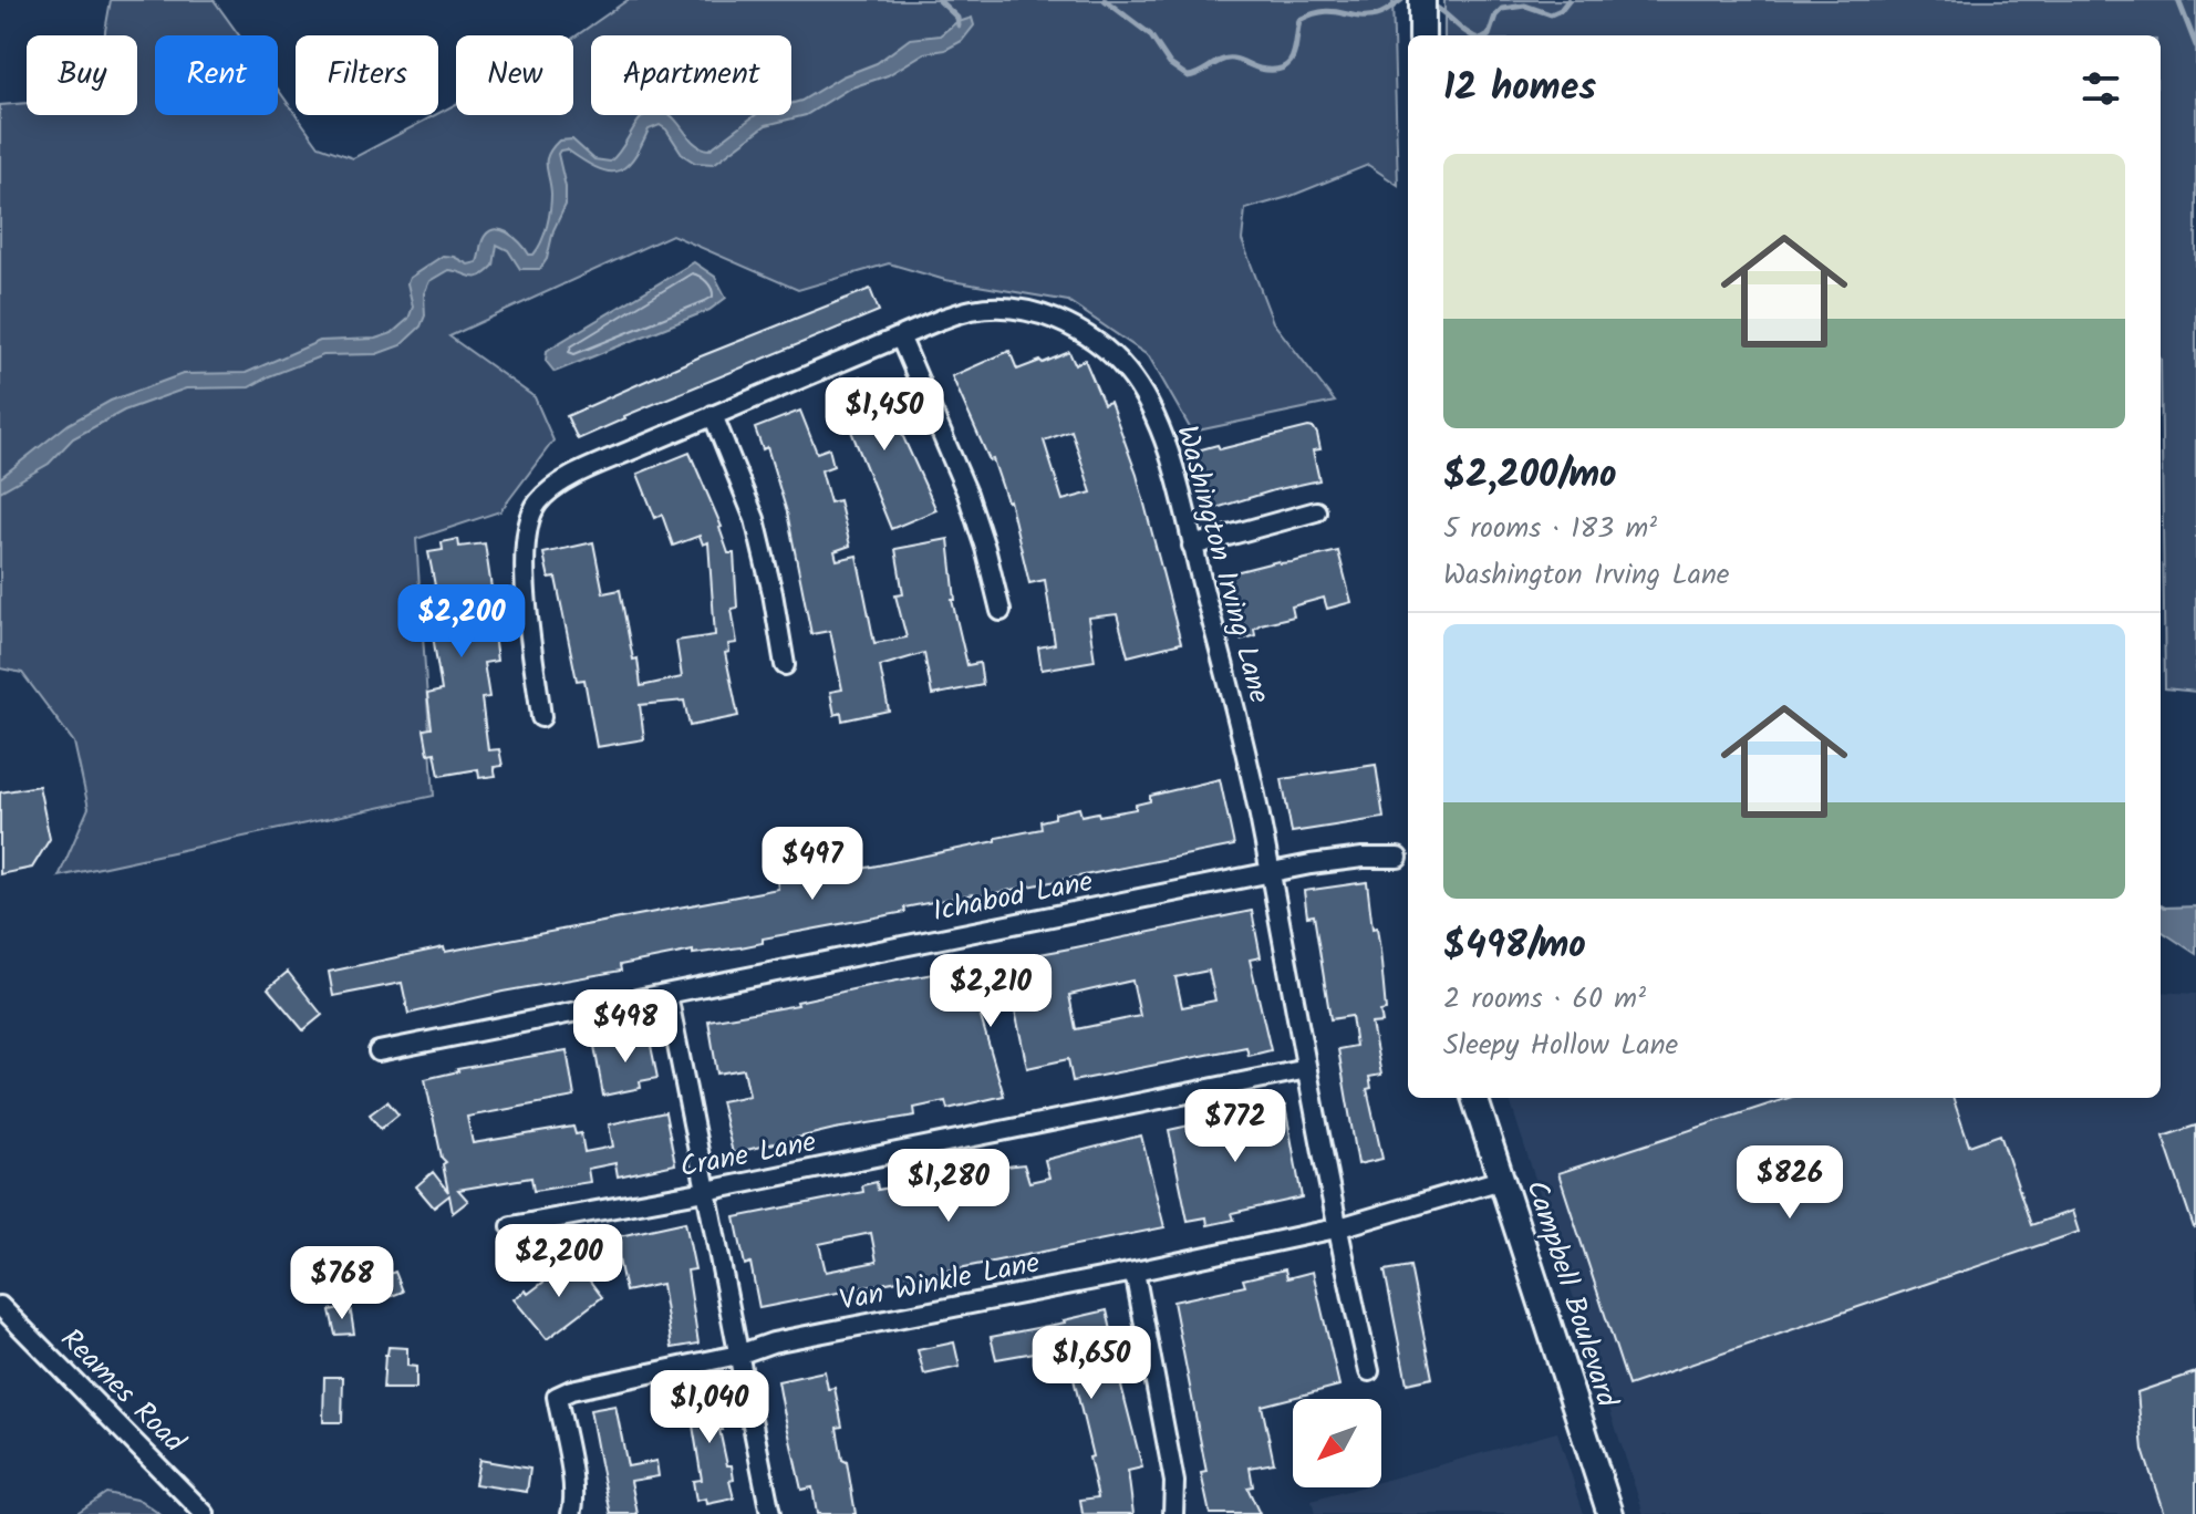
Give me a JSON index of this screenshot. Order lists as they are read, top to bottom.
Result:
{
  "streets": {
    "street": [
      "Washington Irving Lane",
      "Ichabod Lane",
      "Crane Lane",
      "Van Winkle Lane",
      "Campbell Boulevard",
      "Reames Road"
    ]
  },
  "crossings": [
    ["Washington Irving Lane", "Ichabod Lane"],
    ["Washington Irving Lane", "Crane Lane"],
    ["Washington Irving Lane", "Van Winkle Lane"],
    ["Van Winkle Lane", "Campbell Boulevard"]
  ],
  "north": "bottom left",
  "page": {
    "chip": [
      "Buy",
      "Rent",
      "Filters",
      "New",
      "Apartment"
    ],
    "heading": "12 homes",
    "list": [
      {
        "name": "$2,200/mo",
        "note": "5 rooms · 183 m² · Washington Irving Lane"
      },
      {
        "name": "$498/mo",
        "note": "2 rooms · 60 m² · Sleepy Hollow Lane"
      }
    ],
    "price": [
      "$1,450",
      "$2,200",
      "$497",
      "$2,210",
      "$498",
      "$772",
      "$826",
      "$1,280",
      "$2,200",
      "$768",
      "$1,650",
      "$1,040"
    ]
  }
}
